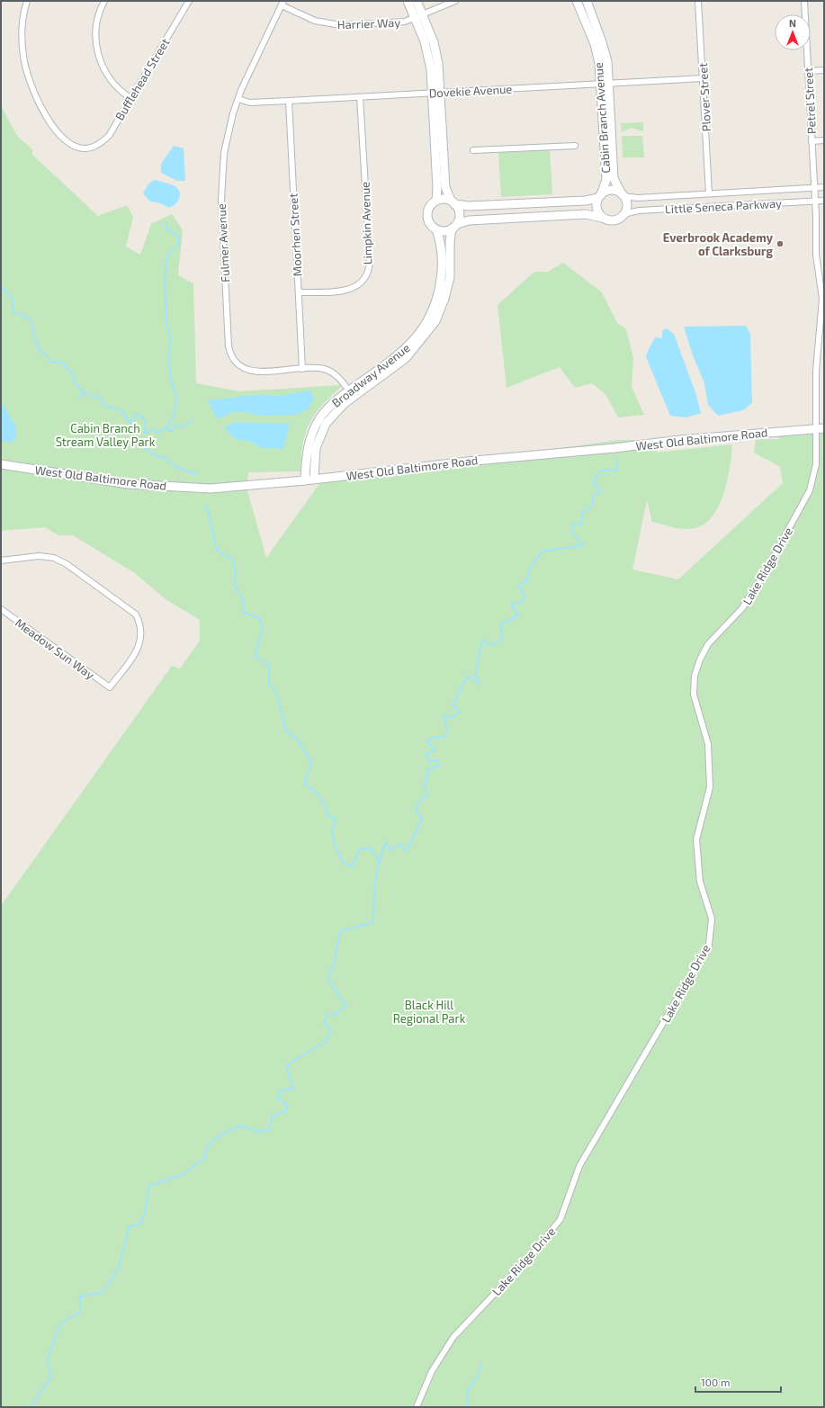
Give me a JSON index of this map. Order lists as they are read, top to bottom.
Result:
{
  "streets": {
    "street": [
      "Harrier Way",
      "Bufflehead Street",
      "Dovekie Avenue",
      "Plover Street",
      "Petrel Street",
      "Cabin Branch Avenue",
      "Little Seneca Parkway",
      "Limpkin Avenue",
      "Moorhen Street",
      "Fulmer Avenue",
      "Broadway Avenue",
      "West Old Baltimore Road",
      "Lake Ridge Drive",
      "Meadow Sun Way"
    ]
  },
  "crossings": [
    ["Harrier Way", "Fulmer Avenue"],
    ["Dovekie Avenue", "Plover Street"],
    ["Dovekie Avenue", "Cabin Branch Avenue"],
    ["Dovekie Avenue", "Limpkin Avenue"],
    ["Dovekie Avenue", "Moorhen Street"],
    ["Dovekie Avenue", "Fulmer Avenue"],
    ["Plover Street", "Little Seneca Parkway"],
    ["Petrel Street", "Little Seneca Parkway"],
    ["Petrel Street", "Lake Ridge Drive"],
    ["Cabin Branch Avenue", "Little Seneca Parkway"],
    ["Little Seneca Parkway", "Lake Ridge Drive"],
    ["Limpkin Avenue", "Moorhen Street"],
    ["Moorhen Street", "Fulmer Avenue"],
    ["Fulmer Avenue", "Broadway Avenue"],
    ["Broadway Avenue", "West Old Baltimore Road"],
    ["West Old Baltimore Road", "Lake Ridge Drive"]
  ],
  "parks": ["Cabin Branch Stream Valley Park", "Black Hill Regional Park"],
  "places": ["Everbrook Academy of Clarksburg"],
  "scale_bar": "100 m",
  "north": "top"
}
